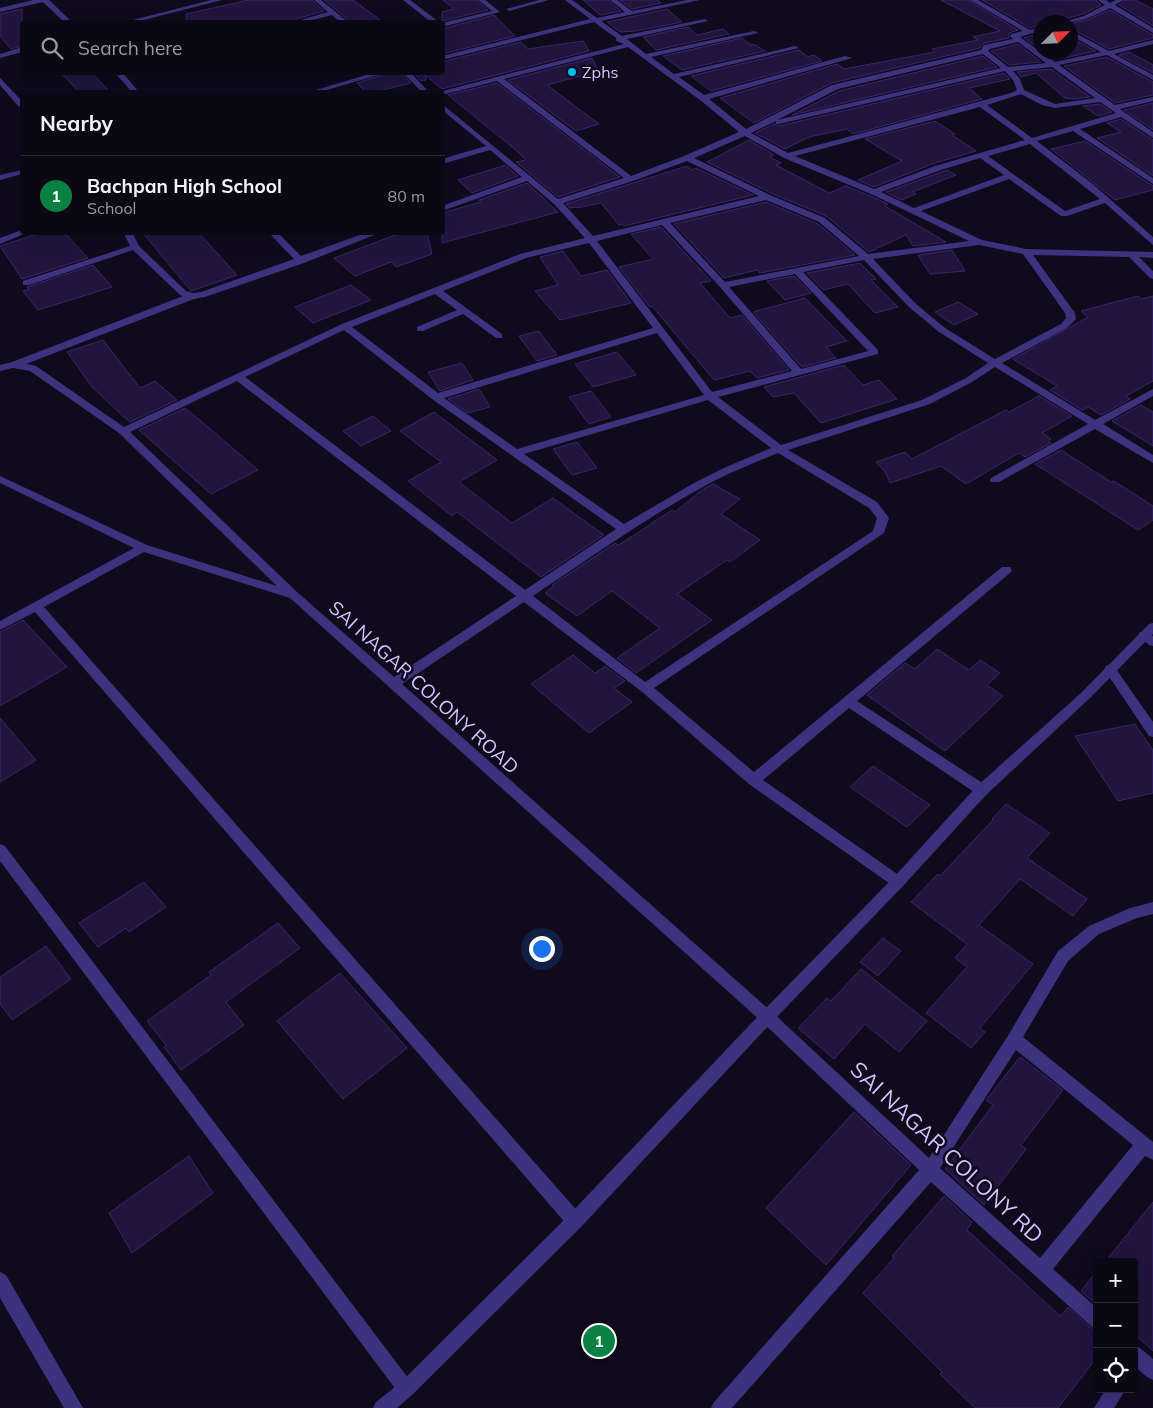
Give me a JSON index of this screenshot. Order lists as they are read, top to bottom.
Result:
{
  "streets": {
    "street": ["SAI NAGAR COLONY ROAD", "SAI NAGAR COLONY RD"]
  },
  "crossings": [
    ["SAI NAGAR COLONY ROAD", "SAI NAGAR COLONY RD"]
  ],
  "places": ["Zphs"],
  "north": "top right",
  "page": {
    "search": "Search here",
    "heading": "Nearby",
    "list": [
      {
        "mark": "1",
        "name": "Bachpan High School",
        "note": "School",
        "value": "80 m"
      }
    ],
    "map_buttons": ["+", "−"],
    "pins": "1"
  }
}
